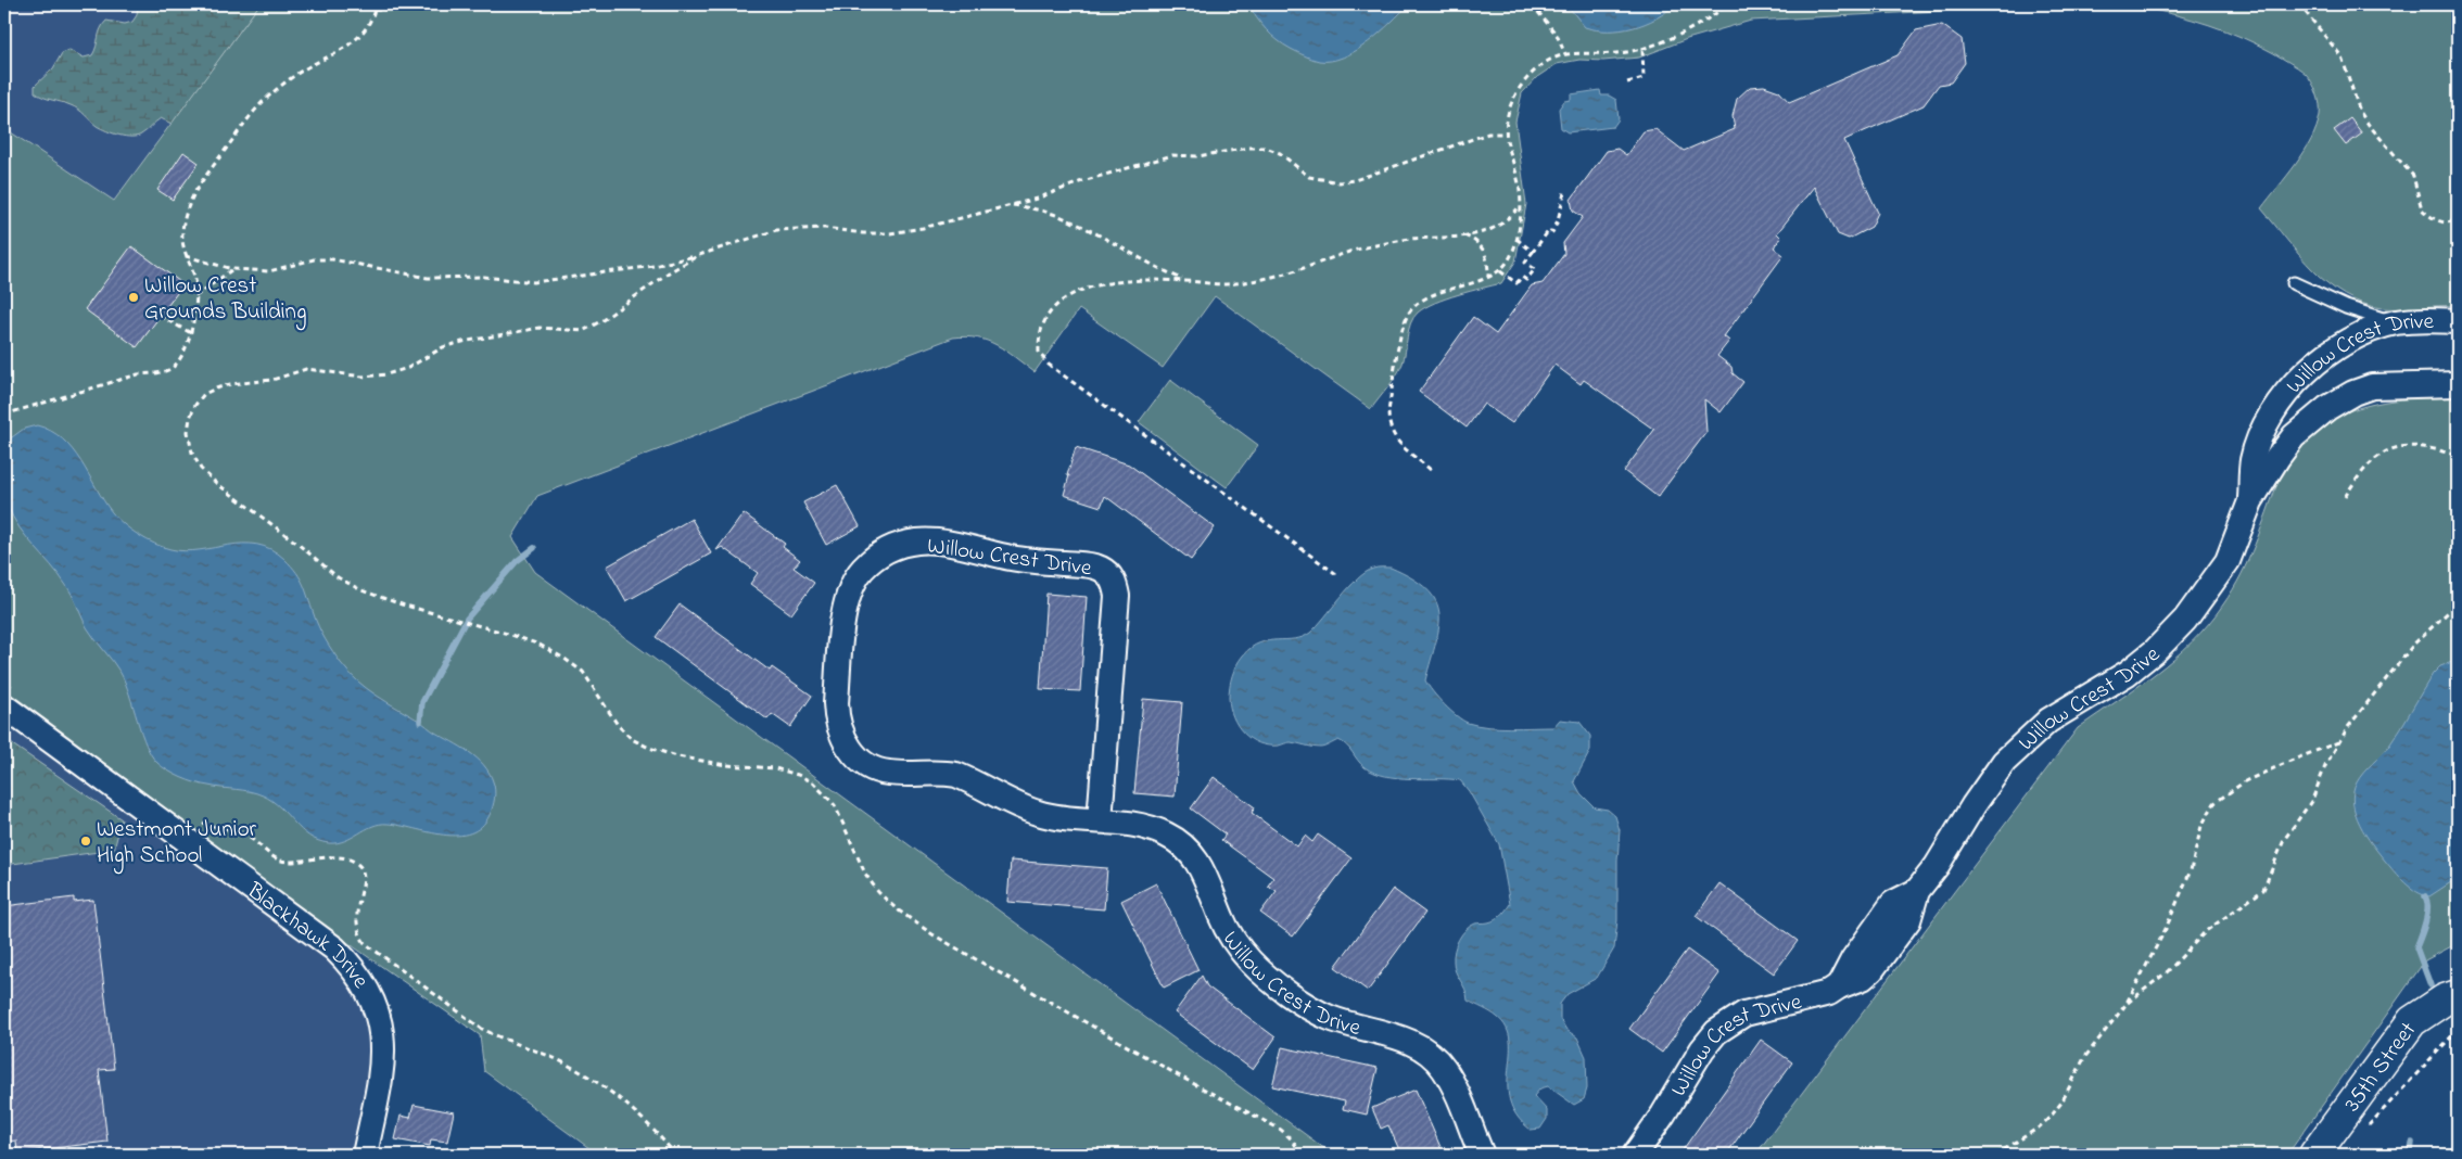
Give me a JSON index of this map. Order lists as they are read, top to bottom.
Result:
{
  "streets": {
    "street": ["Willow Crest Drive", "Blackhawk Drive", "35th Street"]
  },
  "places": ["Willow Crest Grounds Building", "Westmont Junior High School"]
}
